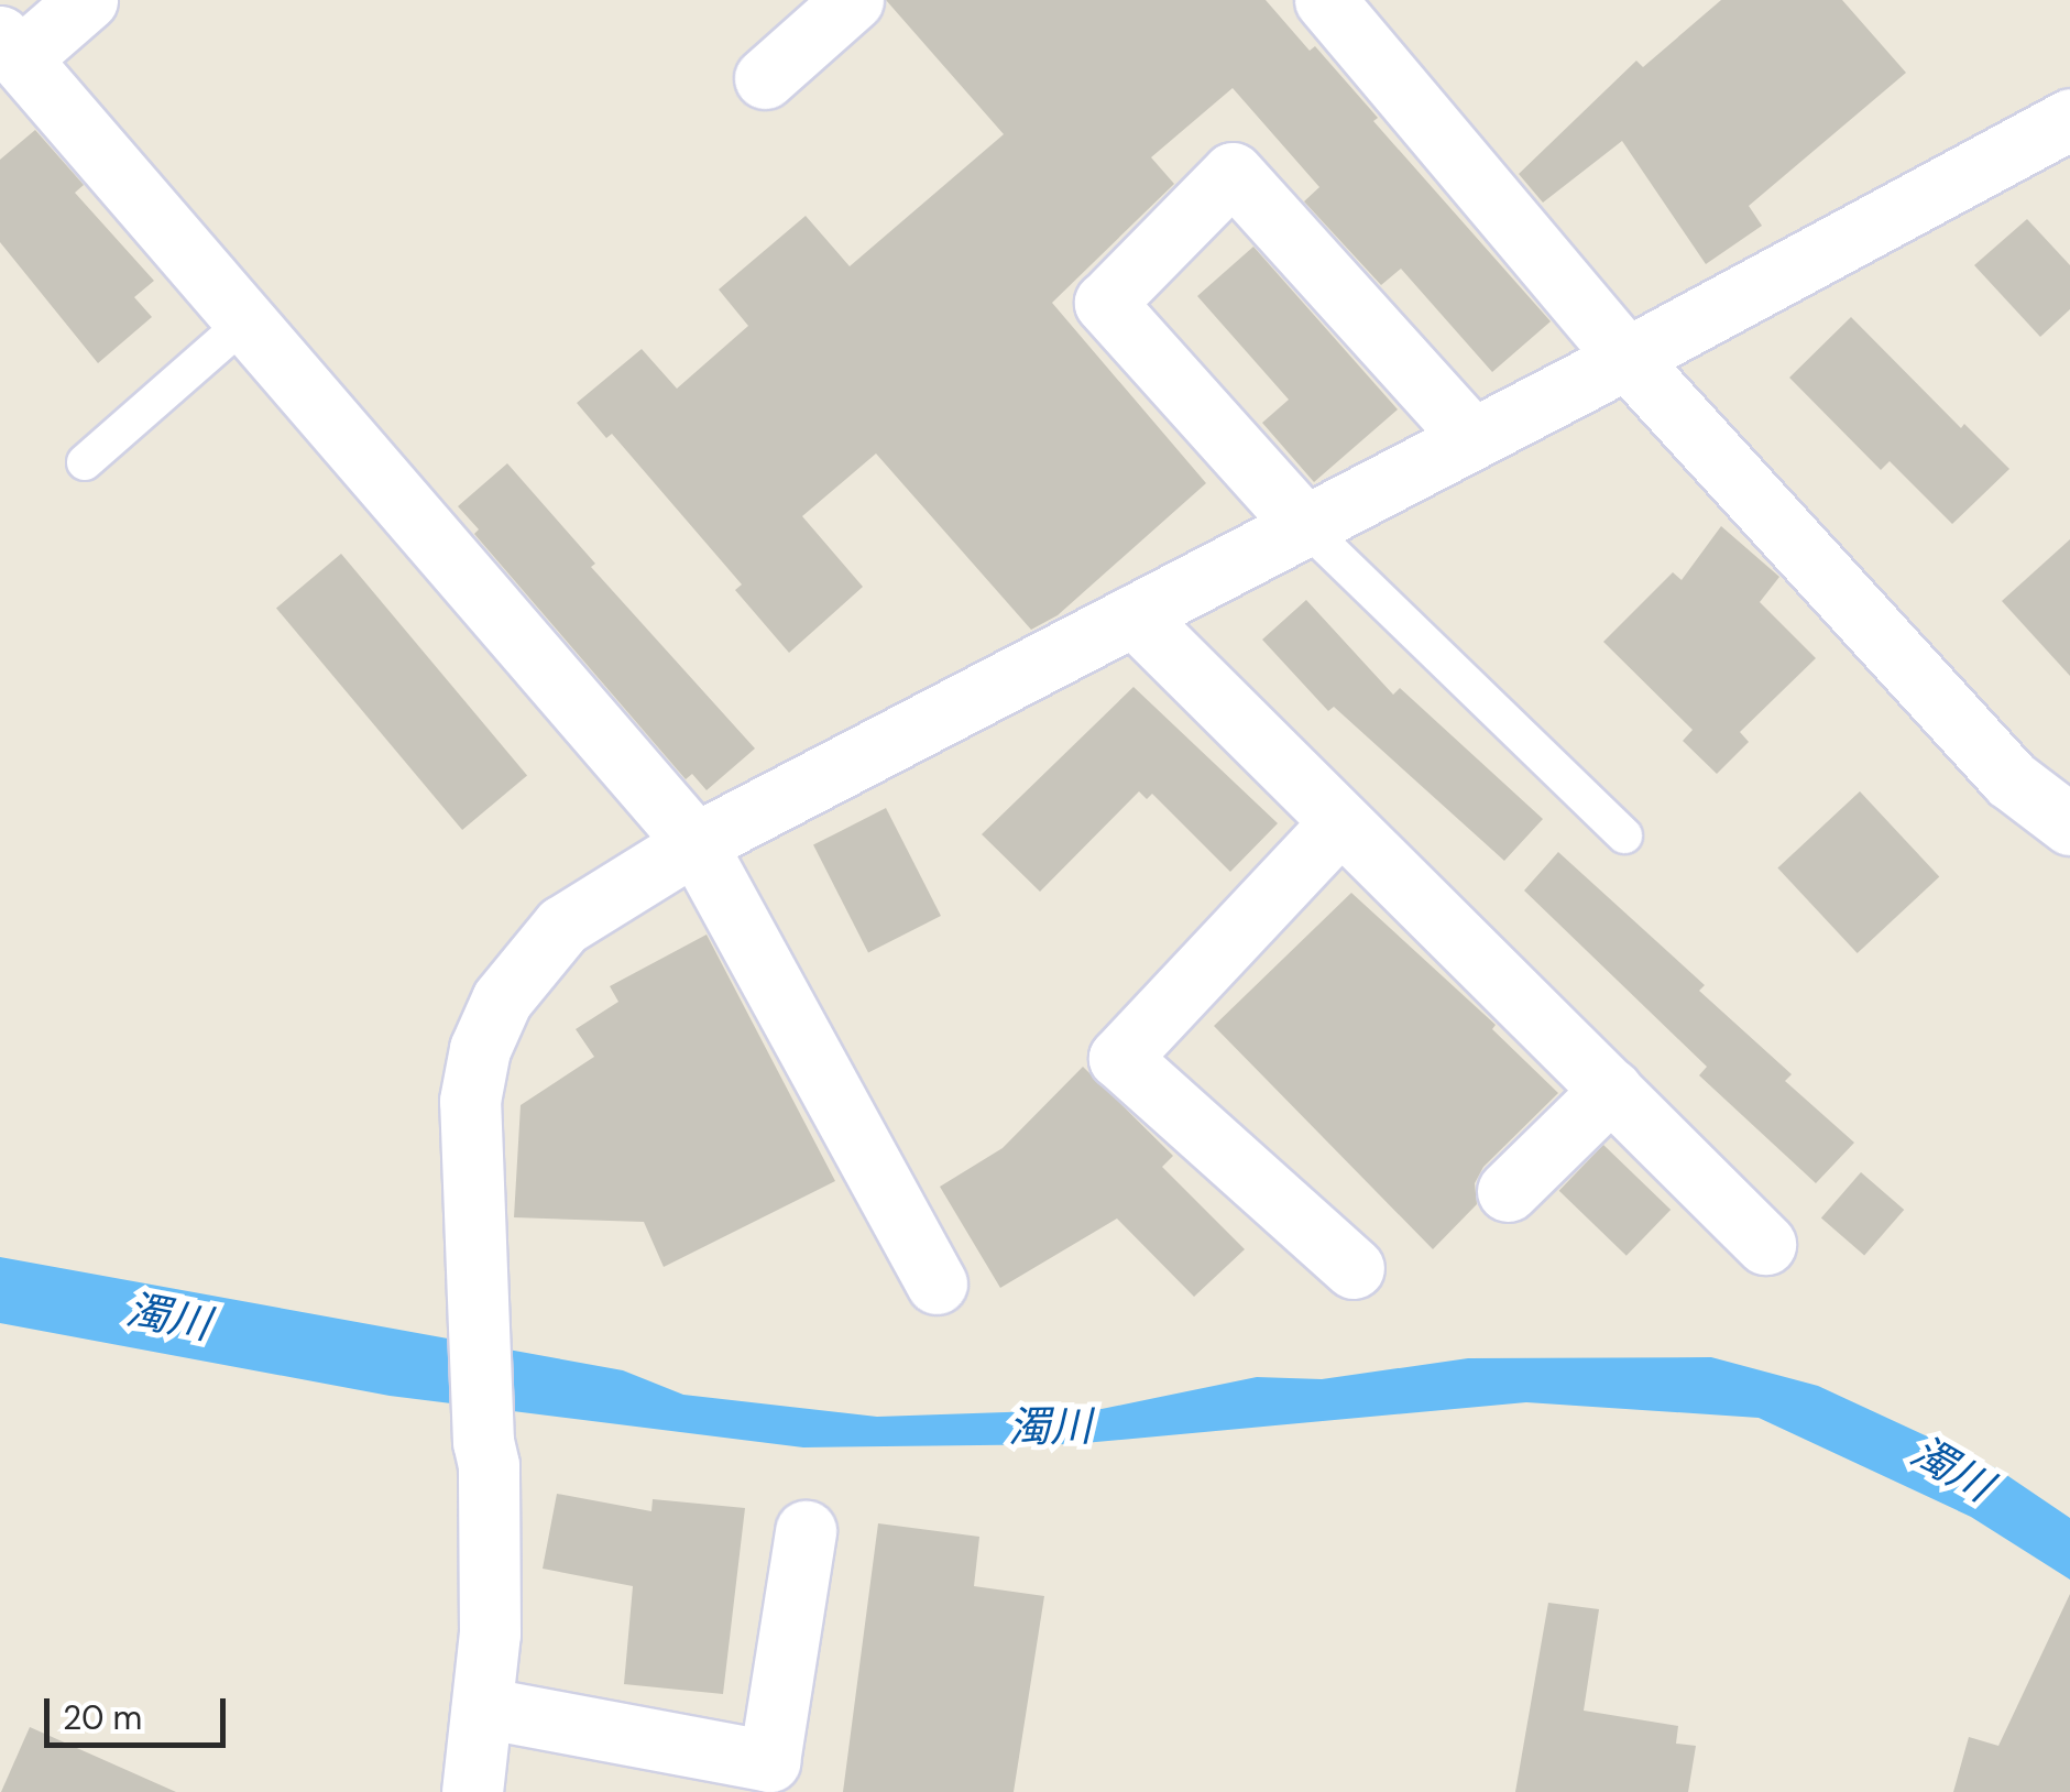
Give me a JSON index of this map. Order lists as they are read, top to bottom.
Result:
{
  "water": ["濁川"],
  "scale_bar": "20 m"
}
